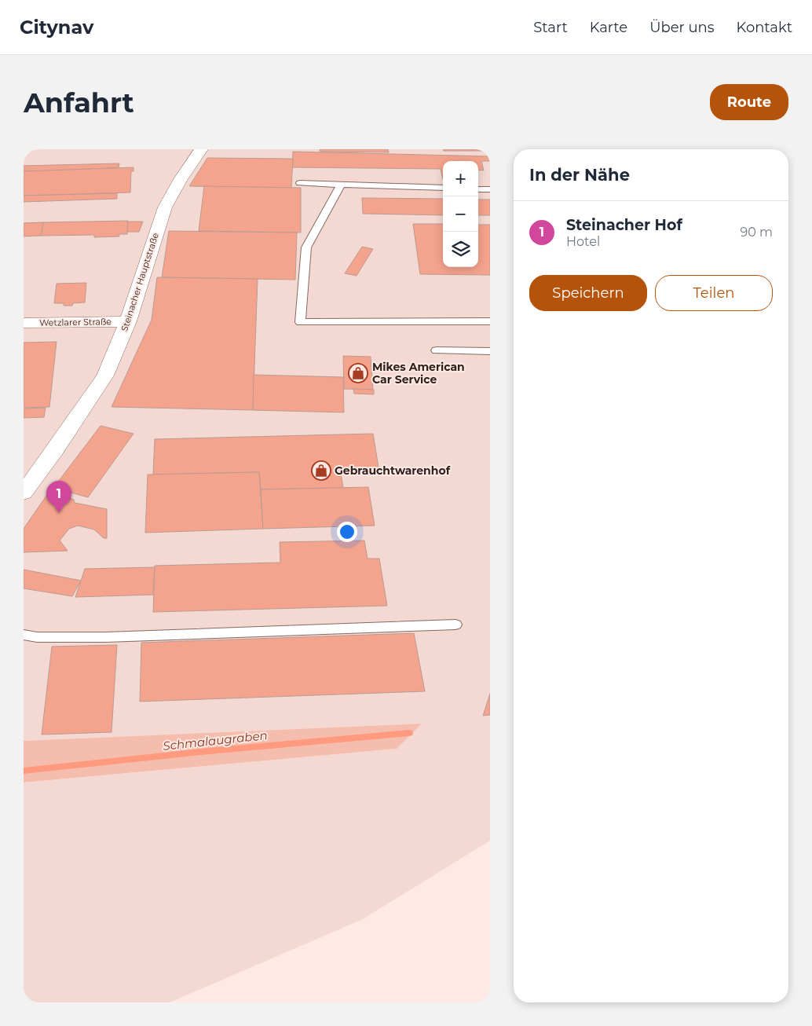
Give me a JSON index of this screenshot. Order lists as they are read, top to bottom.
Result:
{
  "streets": {
    "street": ["Steinacher Hauptstraße", "Wetzlarer Straße"]
  },
  "crossings": [
    ["Steinacher Hauptstraße", "Wetzlarer Straße"]
  ],
  "water": ["Schmalaugraben"],
  "places": {
    "shop": ["Mikes American Car Service", "Gebrauchtwarenhof"]
  },
  "page": {
    "header": "Citynav",
    "nav": [
      "Start",
      "Karte",
      "Über uns",
      "Kontakt"
    ],
    "buttons": [
      "Route",
      ["Speichern", "Teilen"]
    ],
    "title": "Anfahrt",
    "heading": "In der Nähe",
    "map_buttons": ["+", "−"],
    "list": [
      {
        "mark": "1",
        "name": "Steinacher Hof",
        "note": "Hotel",
        "value": "90 m"
      }
    ],
    "pins": "1"
  }
}
